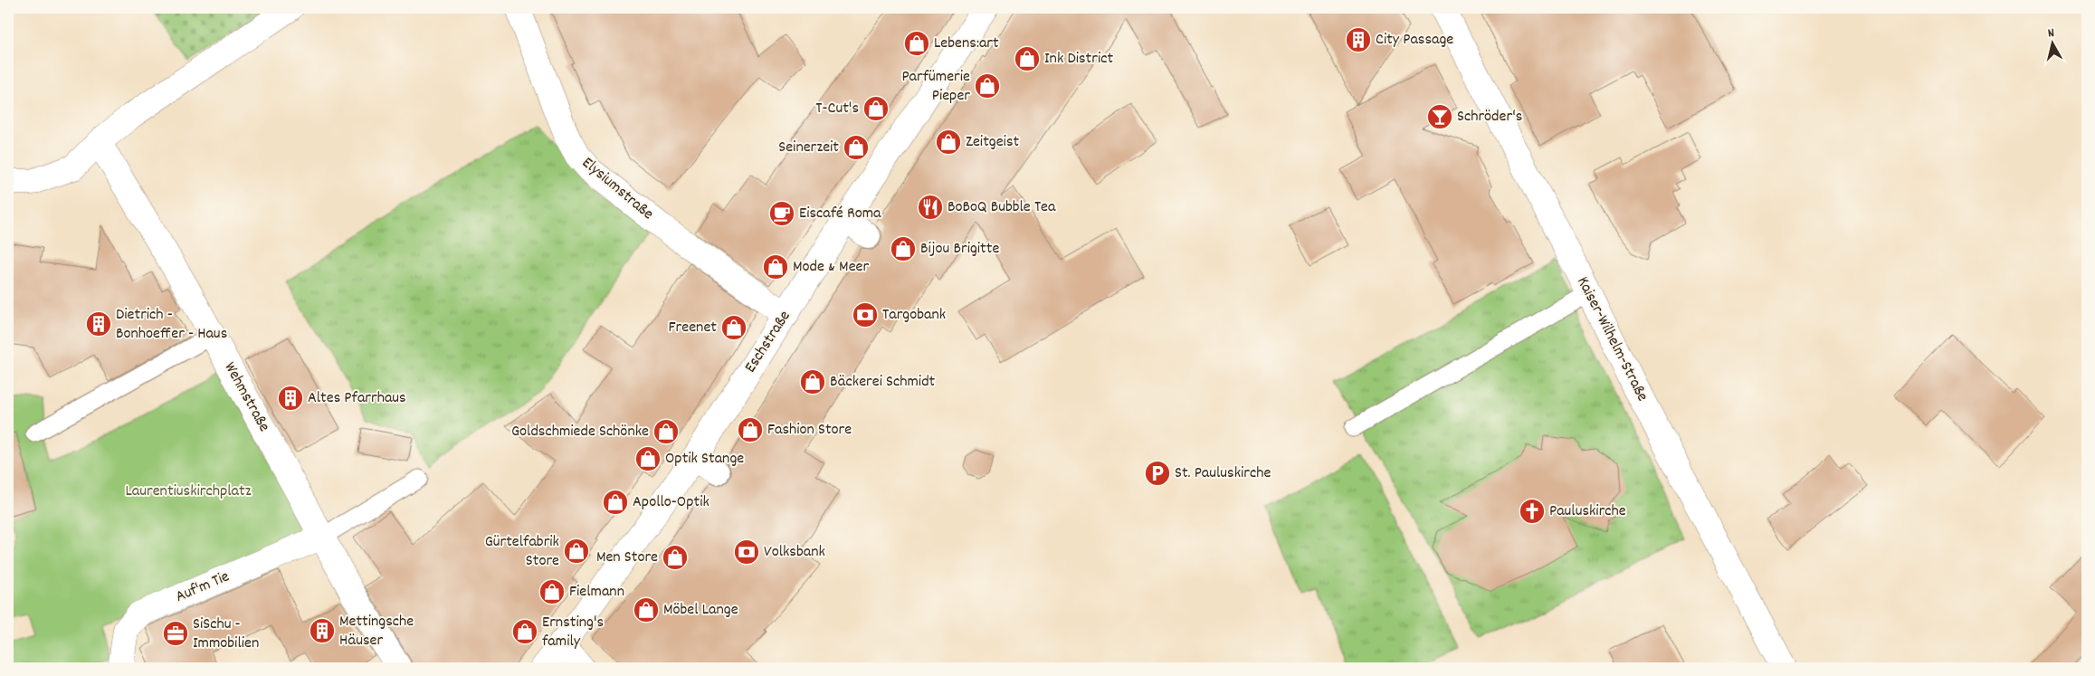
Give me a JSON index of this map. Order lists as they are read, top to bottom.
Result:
{
  "streets": {
    "street": [
      "Elysiumstraße",
      "Kaiser-Wilhelm-Straße",
      "Eschstraße",
      "Wehmstraße",
      "Auf'm Tie"
    ]
  },
  "crossings": [
    ["Elysiumstraße", "Eschstraße"],
    ["Wehmstraße", "Auf'm Tie"]
  ],
  "parks": ["Laurentiuskirchplatz"],
  "places": {
    "building": [
      "City Passage",
      "Dietrich - Bonhoeffer - Haus",
      "Altes Pfarrhaus",
      "Mettingsche Häuser"
    ],
    "shop": [
      "Lebens:art",
      "Ink District",
      "Parfümerie Pieper",
      "T-Cut's",
      "Zeitgeist",
      "Seinerzeit",
      "Bijou Brigitte",
      "Mode & Meer",
      "Freenet",
      "Bäckerei Schmidt",
      "Fashion Store",
      "Goldschmiede Schönke",
      "Optik Stange",
      "Apollo-Optik",
      "Gürtelfabrik Store",
      "Men Store",
      "Fielmann",
      "Möbel Lange",
      "Ernsting's family"
    ],
    "bar": ["Schröder's"],
    "restaurant": ["BoBoQ Bubble Tea"],
    "cafe": ["Eiscafé Roma"],
    "bank": ["Targobank", "Volksbank"],
    "parking": ["St. Pauluskirche"],
    "church": ["Pauluskirche"],
    "office": ["SiSchu - Immobilien"]
  },
  "north": "top"
}
